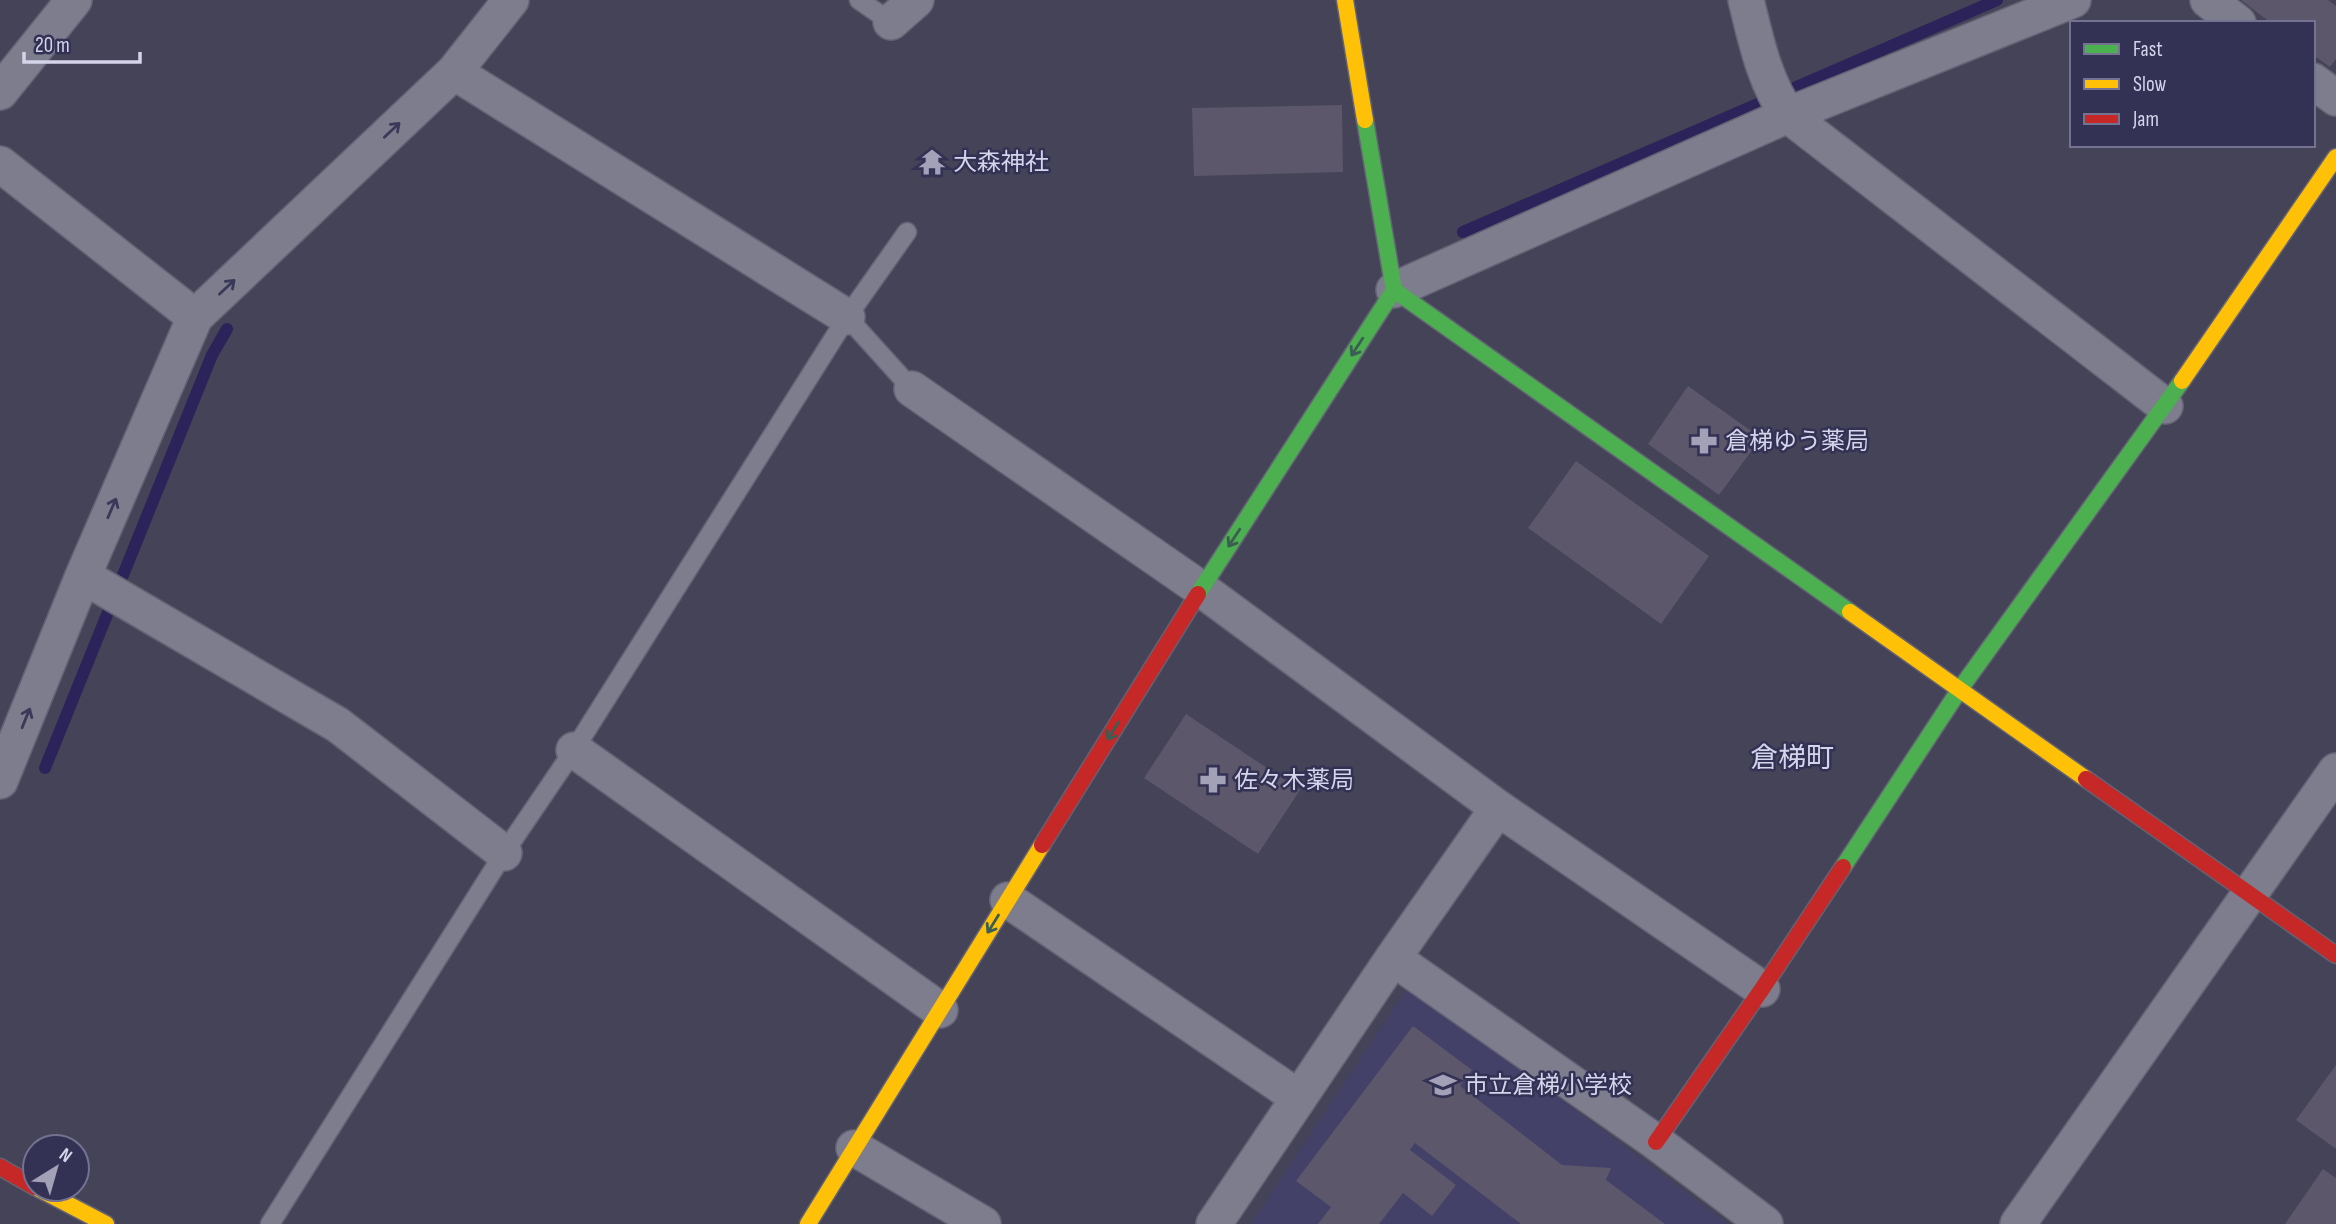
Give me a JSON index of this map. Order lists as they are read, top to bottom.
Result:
{
  "districts": ["倉梯町"],
  "places": {
    "temple": ["大森神社"],
    "pharmacy": ["倉梯ゆう薬局", "佐々木薬局"],
    "school or university": ["市立倉梯小学校"]
  },
  "legend": ["Fast", "Slow", "Jam"],
  "scale_bar": "20 m",
  "north": "top right"
}
